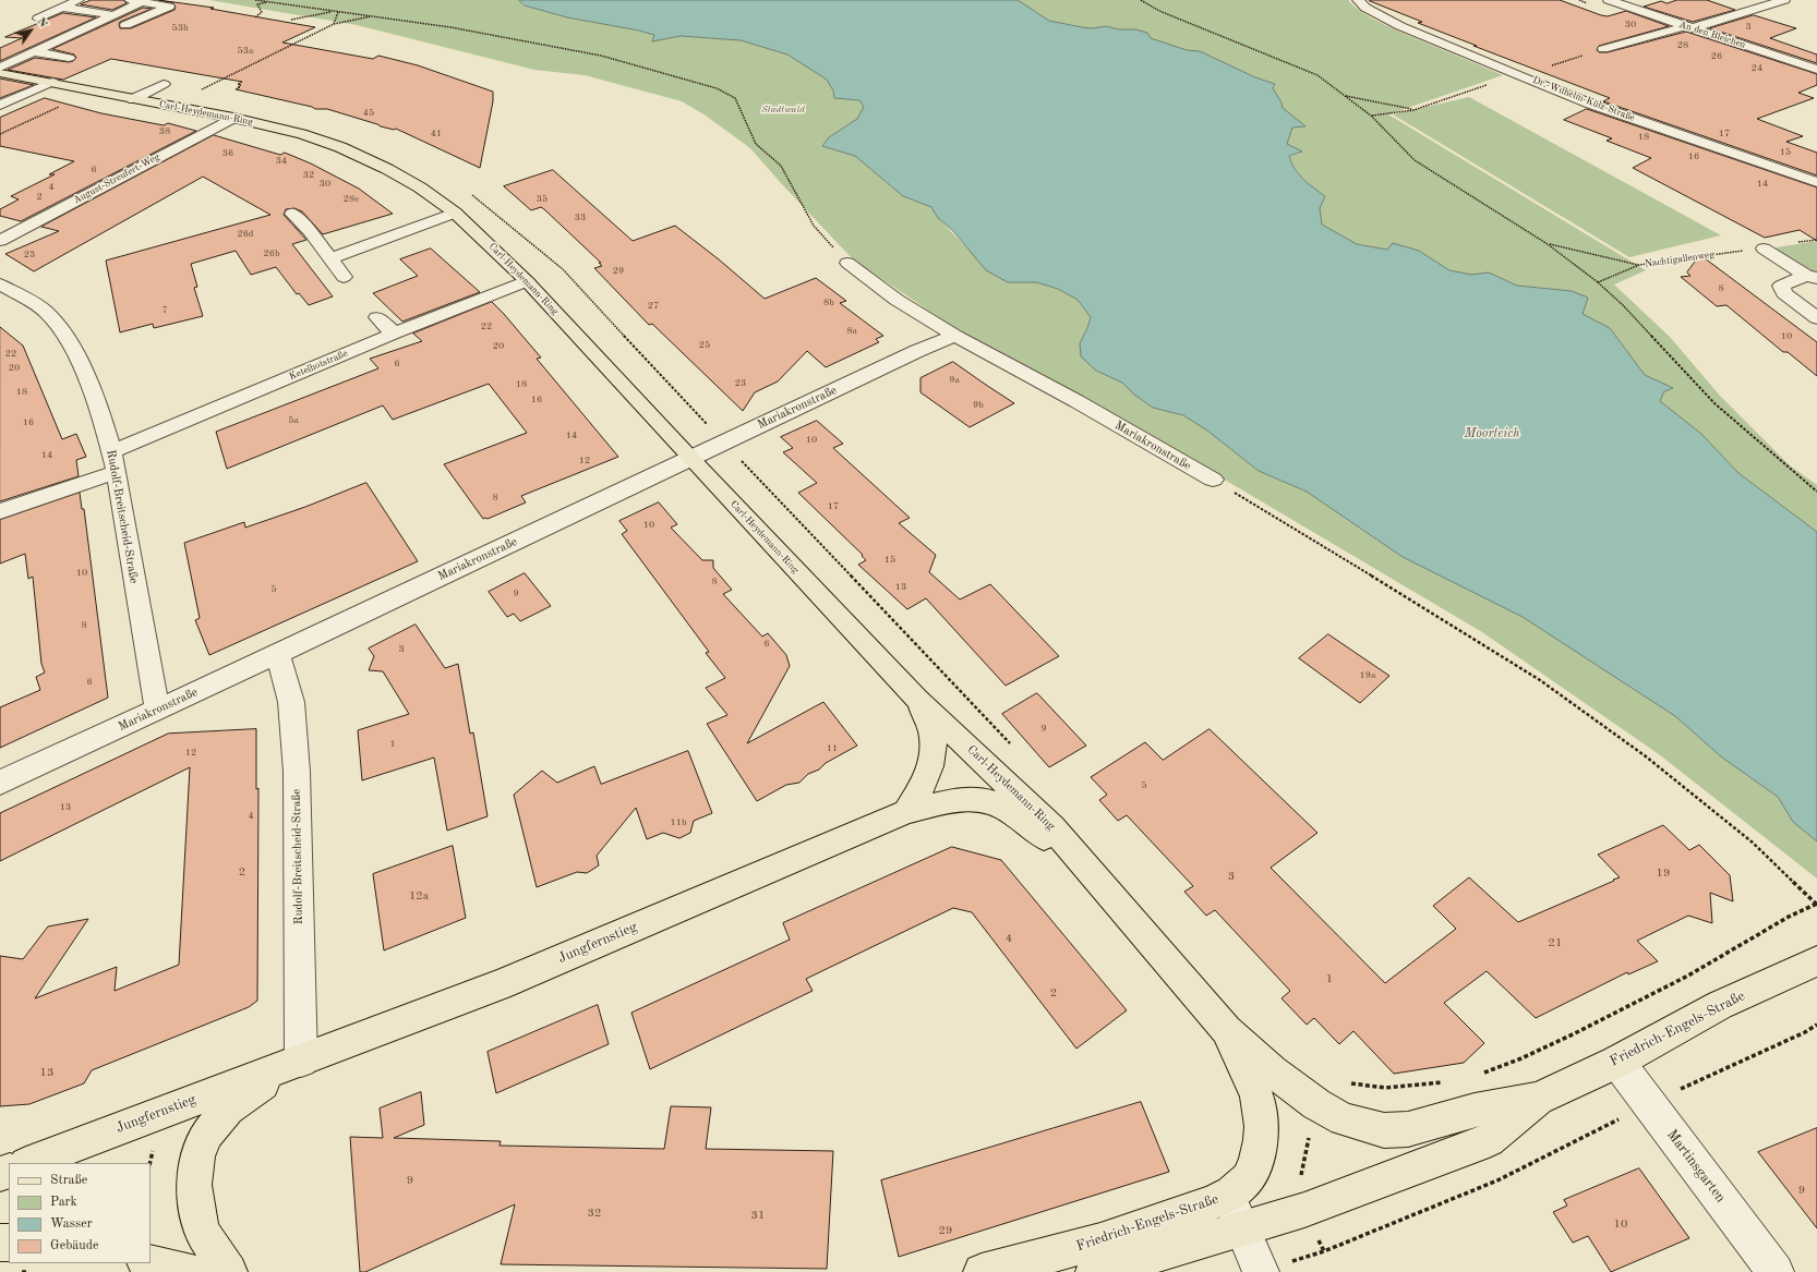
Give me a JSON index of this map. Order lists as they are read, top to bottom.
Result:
{
  "streets": {
    "main road": ["Carl-Heydemann-Ring", "Jungfernstieg", "Friedrich-Engels-Straße"],
    "street": [
      "An den Bleichen",
      "Dr.-Wilhelm-Külz-Straße",
      "August-Streufert-Weg",
      "Ketelhotstraße",
      "Mariakronstraße",
      "Rudolf-Breitscheid-Straße",
      "Martinsgarten"
    ],
    "path": ["Nachtigallenweg"]
  },
  "crossings": [
    ["Carl-Heydemann-Ring", "August-Streufert-Weg"],
    ["Carl-Heydemann-Ring", "Ketelhotstraße"],
    ["Carl-Heydemann-Ring", "Mariakronstraße"],
    ["Carl-Heydemann-Ring", "Jungfernstieg"],
    ["Carl-Heydemann-Ring", "Friedrich-Engels-Straße"],
    ["Ketelhotstraße", "Rudolf-Breitscheid-Straße"],
    ["Mariakronstraße", "Rudolf-Breitscheid-Straße"],
    ["Rudolf-Breitscheid-Straße", "Jungfernstieg"],
    ["Friedrich-Engels-Straße", "Martinsgarten"]
  ],
  "water": ["Moorteich"],
  "parks": ["Stadtwald"],
  "house_numbers": [
    "30",
    "3",
    "53b",
    "28",
    "53a",
    "26",
    "24",
    "45",
    "38",
    "41",
    "17",
    "18",
    "15",
    "36",
    "16",
    "34",
    "6",
    "32",
    "30",
    "14",
    "4",
    "2",
    "28c",
    "35",
    "33",
    "26d",
    "26b",
    "23",
    "29",
    "8",
    "8b",
    "27",
    "7",
    "22",
    "8a",
    "10",
    "25",
    "20",
    "22",
    "6",
    "20",
    "9a",
    "23",
    "18",
    "18",
    "16",
    "9b",
    "5a",
    "16",
    "14",
    "10",
    "14",
    "12",
    "8",
    "17",
    "10",
    "15",
    "10",
    "8",
    "13",
    "5",
    "9",
    "8",
    "6",
    "3",
    "19a",
    "6",
    "9",
    "1",
    "11",
    "12",
    "5",
    "13",
    "4",
    "11b",
    "2",
    "19",
    "3",
    "12a",
    "4",
    "21",
    "1",
    "2",
    "13",
    "9",
    "9",
    "32",
    "31",
    "10",
    "29"
  ],
  "legend": [
    "Straße",
    "Park",
    "Wasser",
    "Gebäude"
  ],
  "north": "top right"
}
